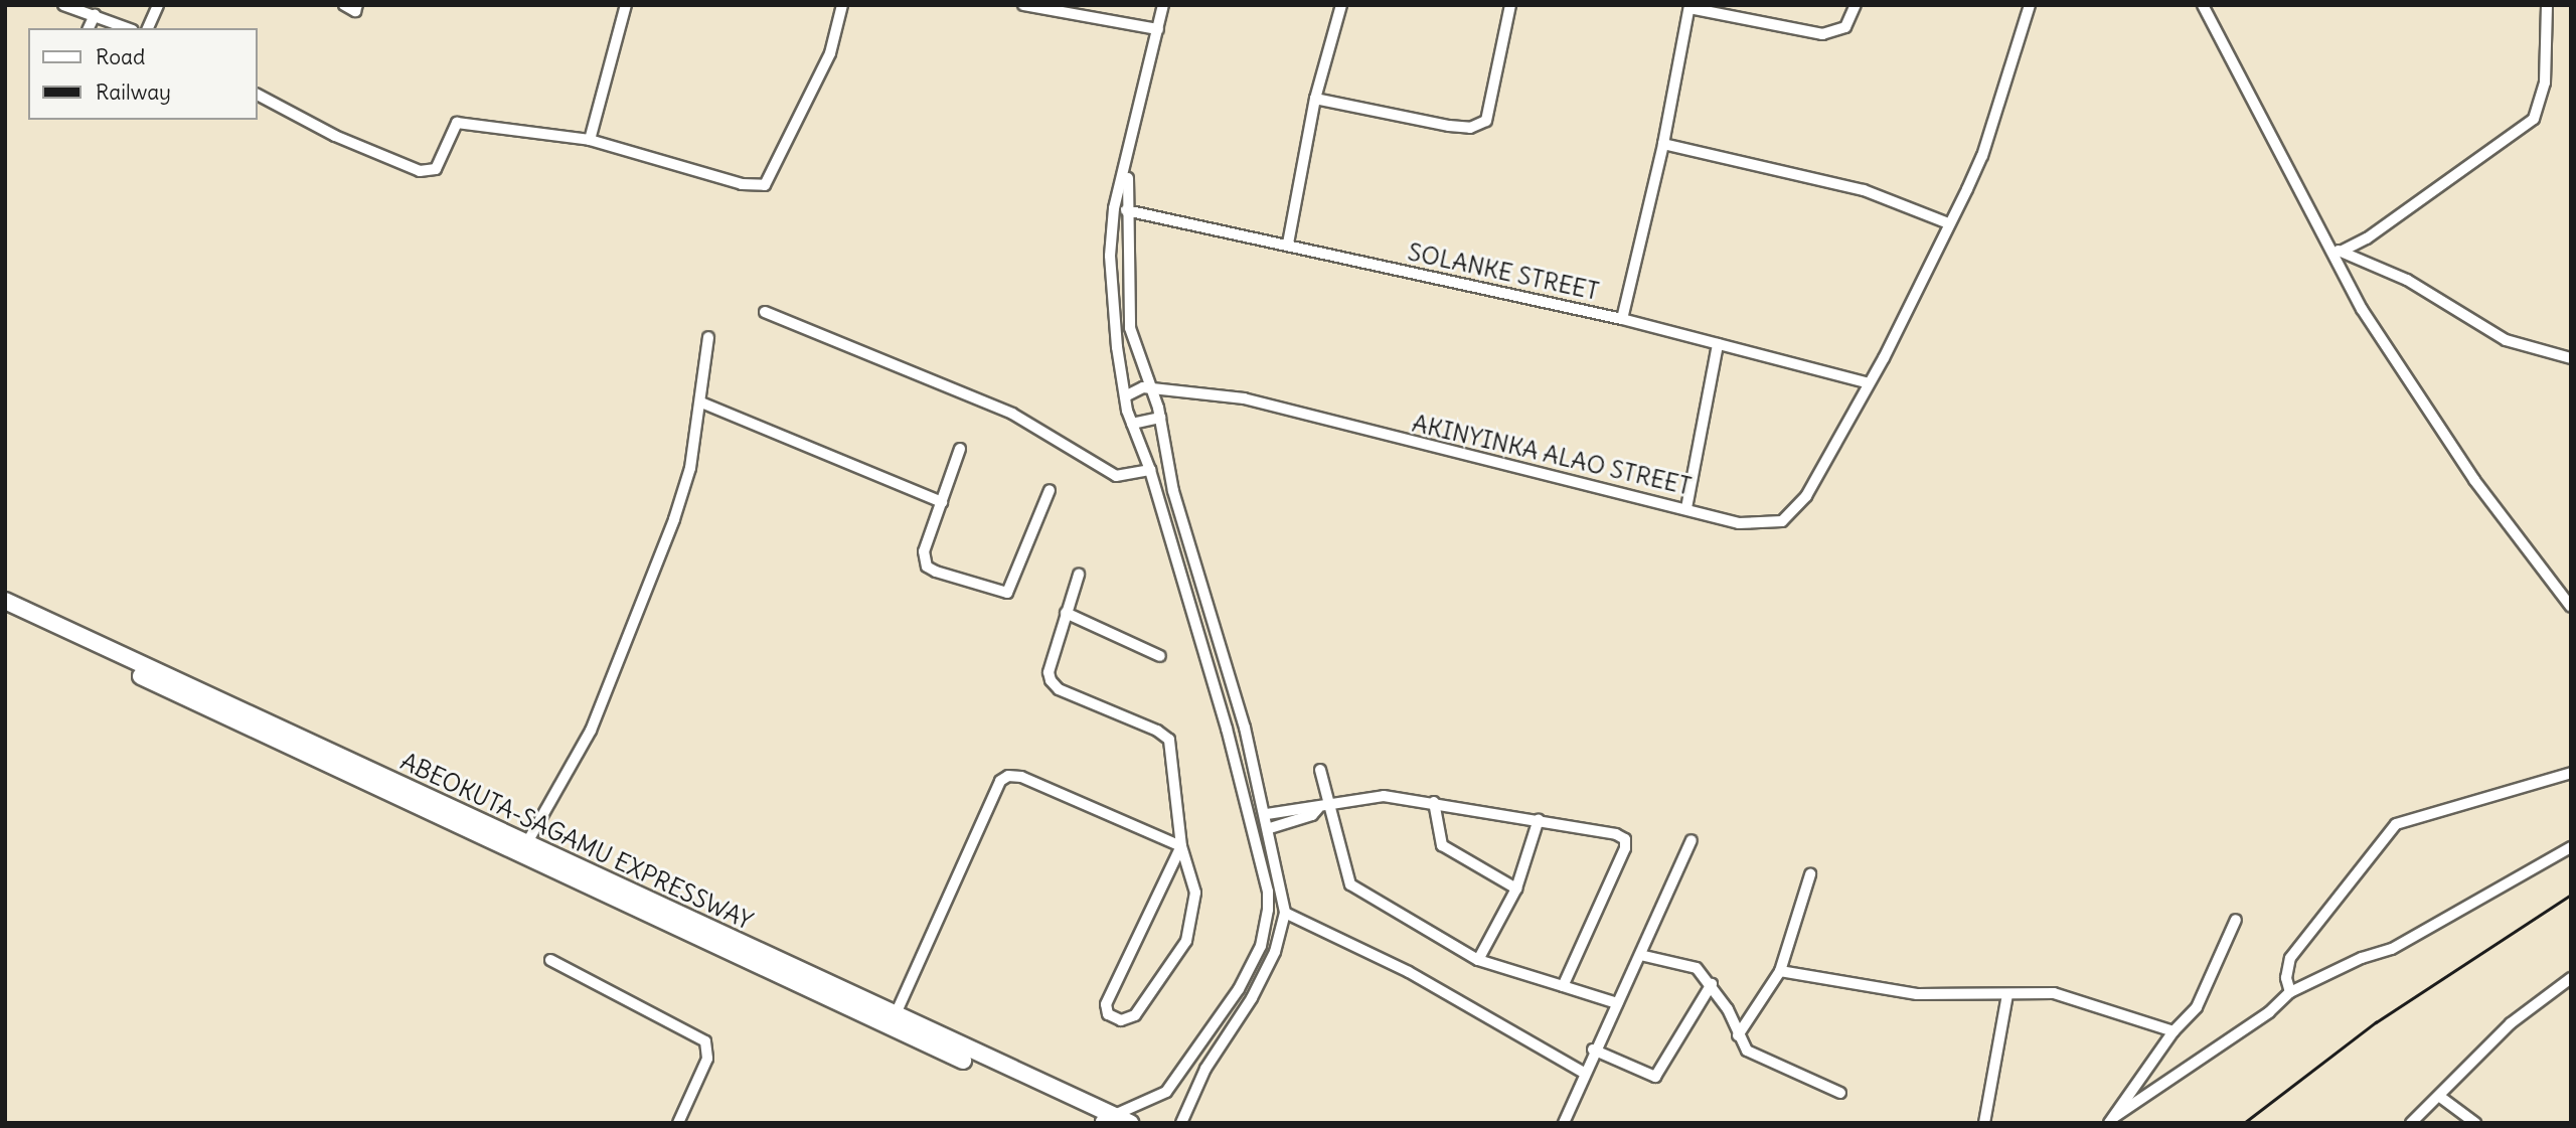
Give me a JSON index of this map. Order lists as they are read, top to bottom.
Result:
{
  "streets": {
    "highway": ["ABEOKUTA-SAGAMU EXPRESSWAY"],
    "street": ["SOLANKE STREET", "AKINYINKA ALAO STREET"]
  },
  "crossings": [
    ["SOLANKE STREET", "AKINYINKA ALAO STREET"]
  ],
  "legend": ["Road", "Railway"]
}
